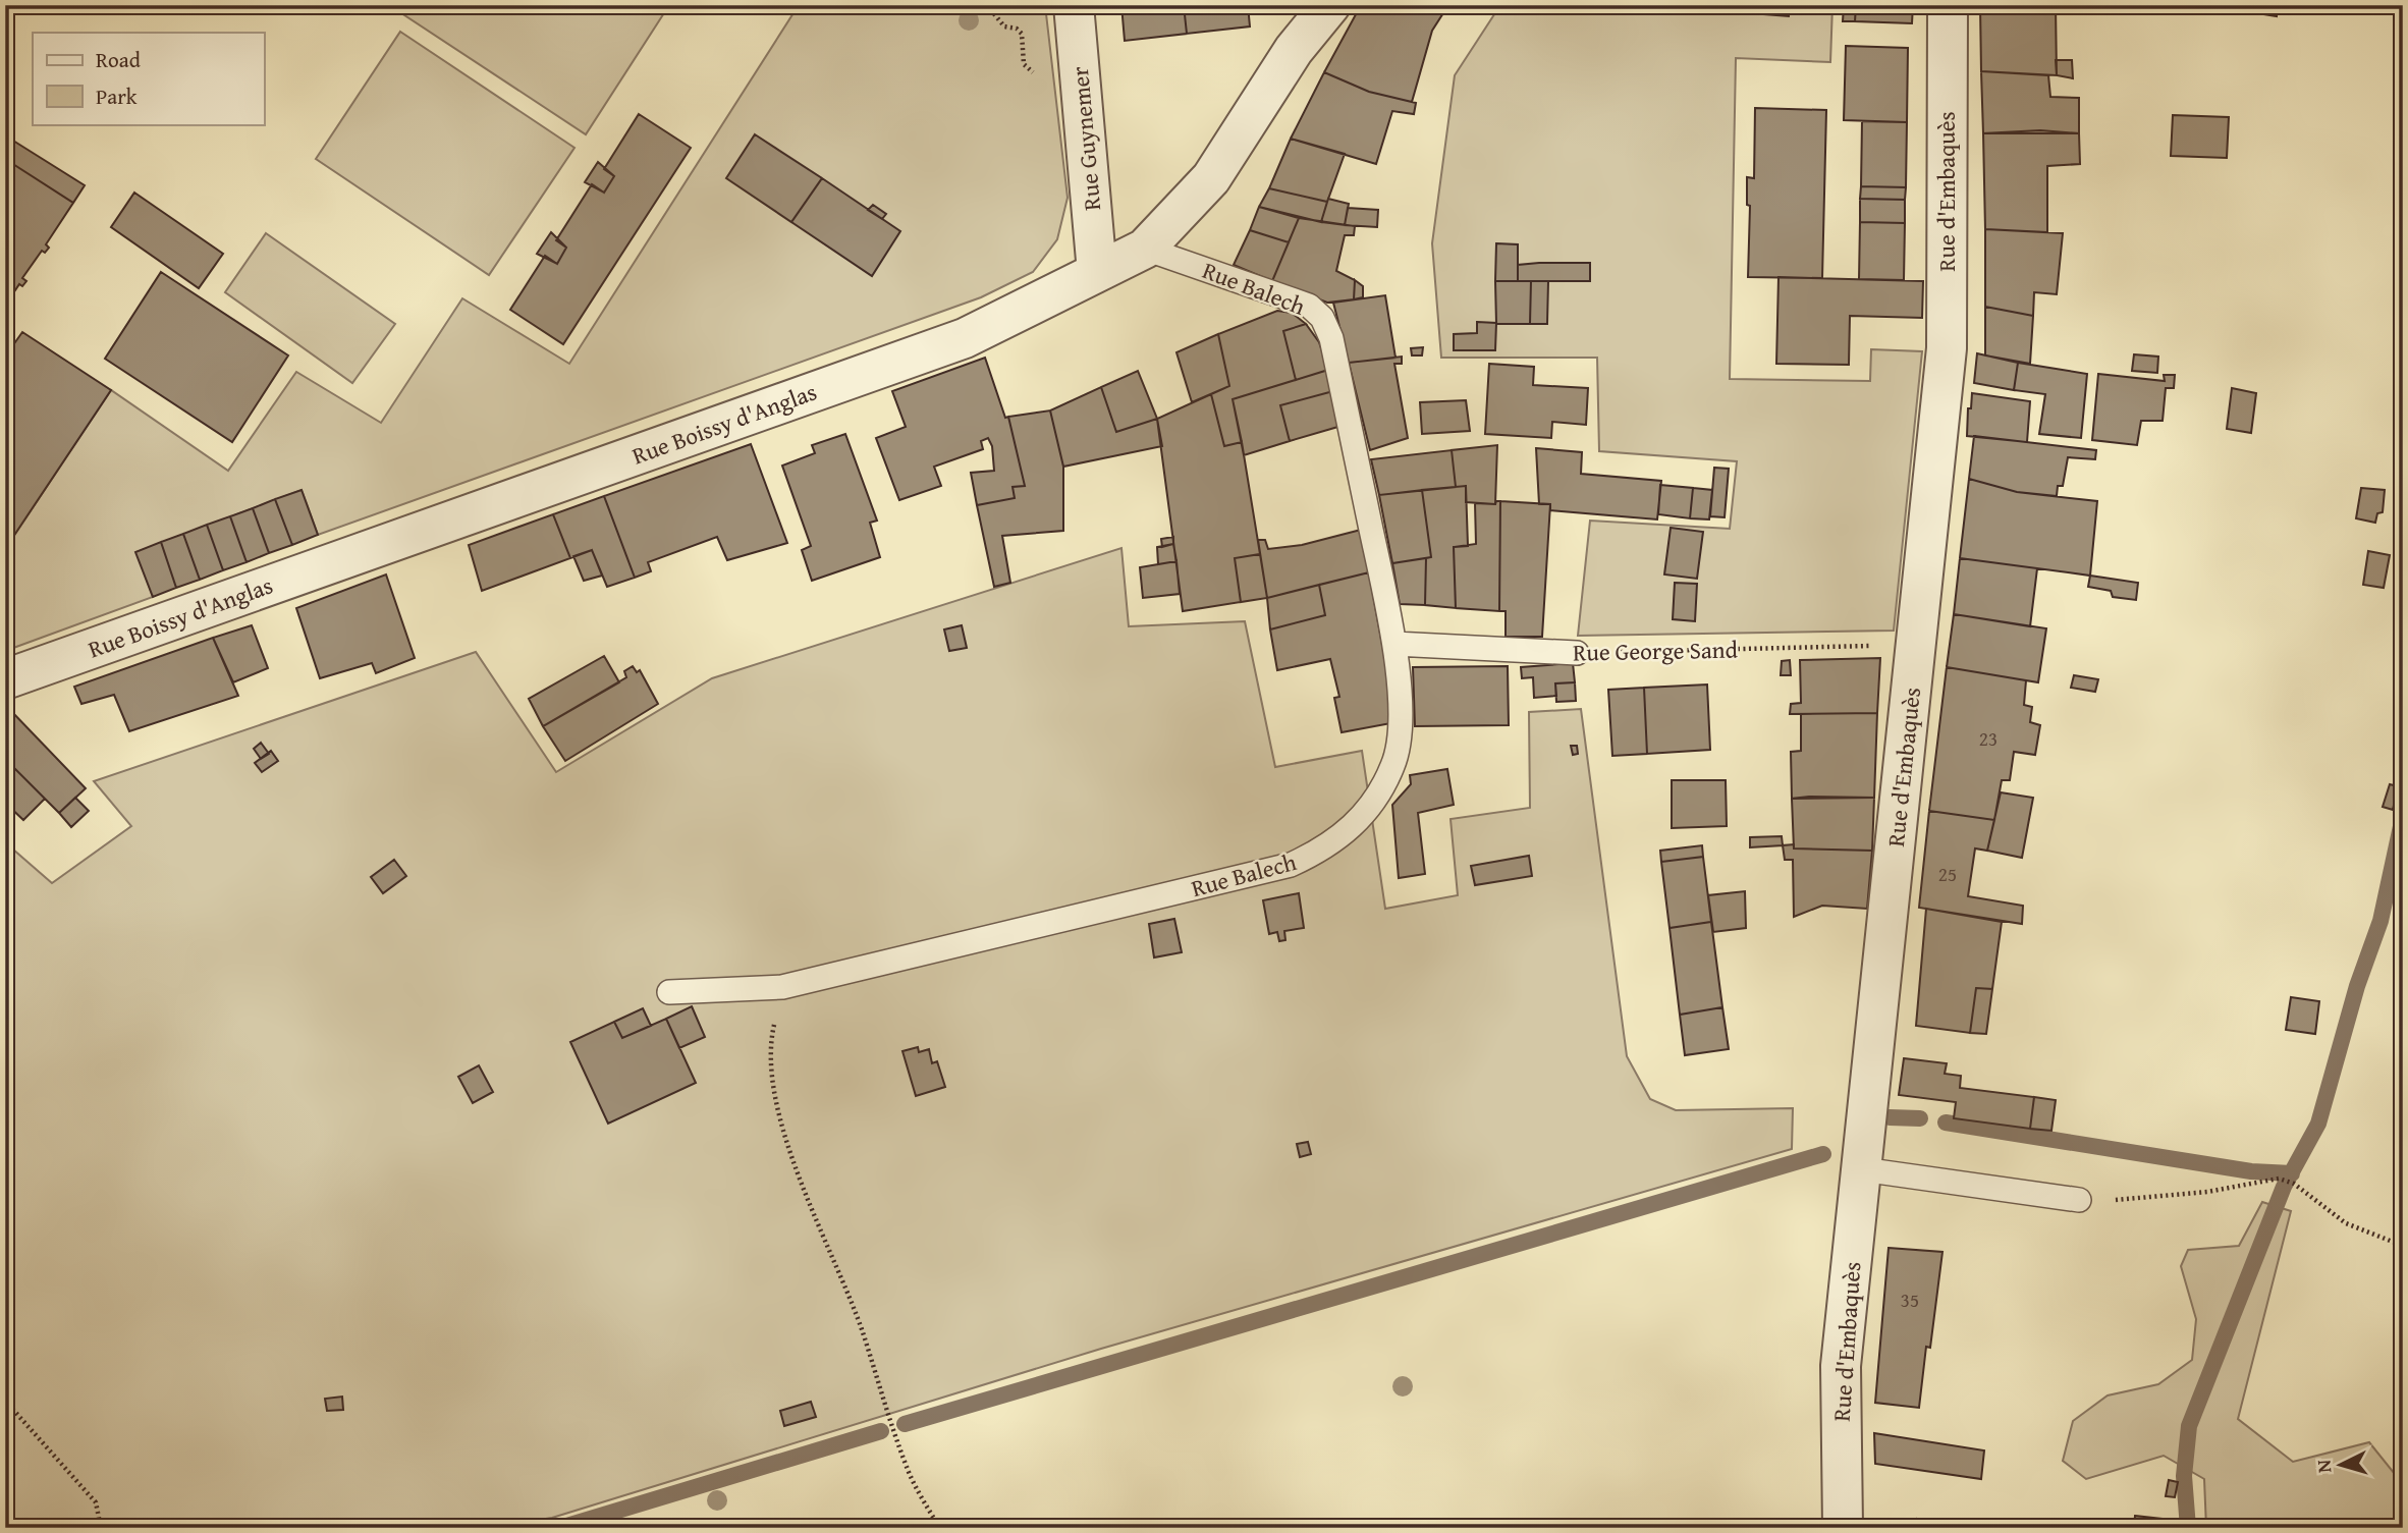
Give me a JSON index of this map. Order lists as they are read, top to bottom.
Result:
{
  "streets": {
    "street": ["Rue Guynemer", "Rue d'Embaquès", "Rue Boissy d'Anglas"],
    "lane": ["Rue Balech", "Rue George Sand"]
  },
  "crossings": [
    ["Rue Guynemer", "Rue Boissy d'Anglas"],
    ["Rue d'Embaquès", "Rue George Sand"],
    ["Rue Balech", "Rue Boissy d'Anglas"],
    ["Rue Balech", "Rue George Sand"]
  ],
  "house_numbers": ["23", "25", "35"],
  "legend": ["Road", "Park"],
  "north": "left"
}
